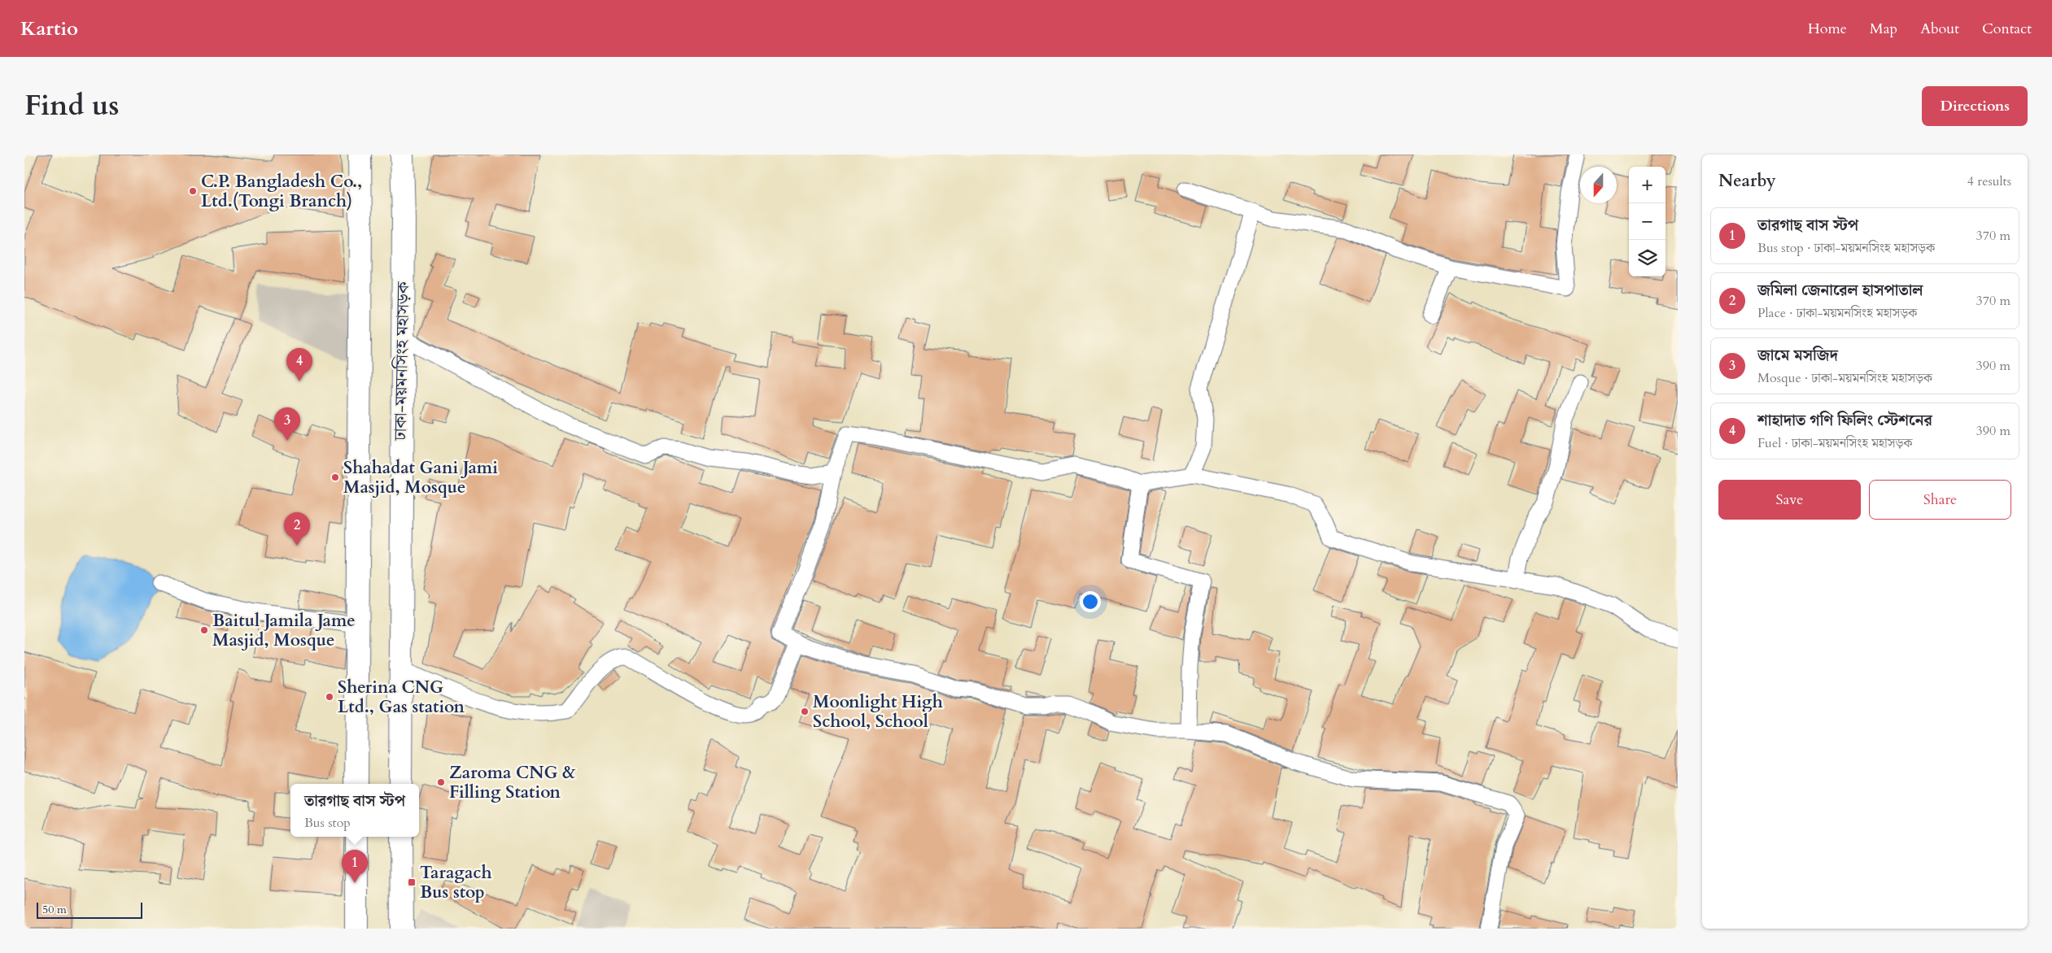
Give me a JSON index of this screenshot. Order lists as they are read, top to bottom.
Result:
{
  "streets": {
    "highway": ["ঢাকা-ময়মনসিংহ মহাসড়ক"]
  },
  "places": {
    "other": [
      "C.P. Bangladesh Co., Ltd.(Tongi Branch)",
      "Shahadat Gani Jami Masjid, Mosque",
      "Baitul Jamila Jame Masjid, Mosque",
      "Sherina CNG Ltd., Gas station",
      "Moonlight High School, School",
      "Zaroma CNG & Filling Station"
    ],
    "transit": ["Taragach Bus stop"]
  },
  "scale_bar": "50 m",
  "north": "bottom",
  "page": {
    "header": "Kartio",
    "nav": [
      "Home",
      "Map",
      "About",
      "Contact"
    ],
    "title": "Find us",
    "buttons": [
      "Directions",
      ["Save", "Share"]
    ],
    "heading": ["Nearby", "4 results"],
    "map_buttons": ["+", "−"],
    "list": [
      {
        "mark": "1",
        "name": "তারগাছ বাস স্টপ",
        "note": "Bus stop · ঢাকা-ময়মনসিংহ মহাসড়ক",
        "value": "370 m"
      },
      {
        "mark": "2",
        "name": "জমিলা জেনারেল হাসপাতাল",
        "note": "Place · ঢাকা-ময়মনসিংহ মহাসড়ক",
        "value": "370 m"
      },
      {
        "mark": "3",
        "name": "জামে মসজিদ",
        "note": "Mosque · ঢাকা-ময়মনসিংহ মহাসড়ক",
        "value": "390 m"
      },
      {
        "mark": "4",
        "name": "শাহাদাত গণি ফিলিং স্টেশনের",
        "note": "Fuel · ঢাকা-ময়মনসিংহ মহাসড়ক",
        "value": "390 m"
      }
    ],
    "pins": [
      "4",
      "3",
      "2",
      "1"
    ],
    "popup": ["তারগাছ বাস স্টপ", "Bus stop"],
    "scale": "50 m"
  }
}
